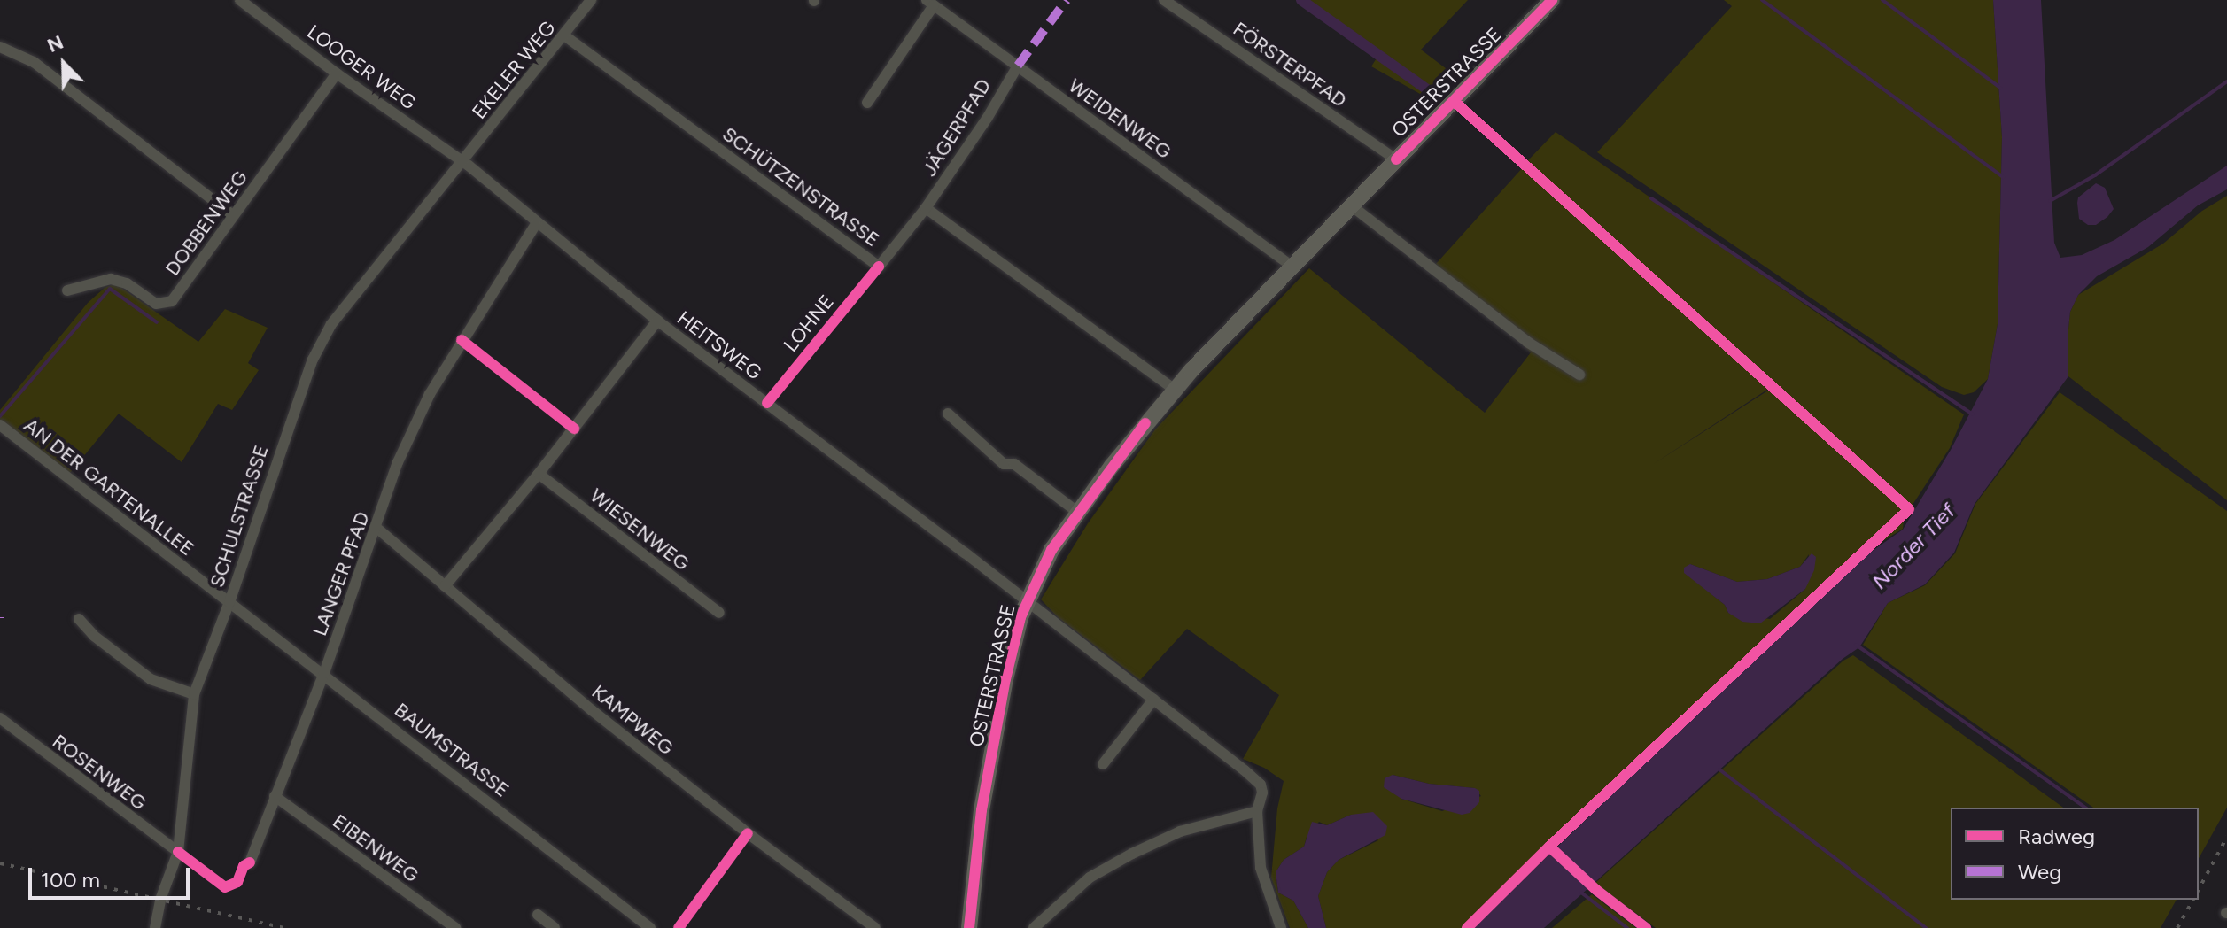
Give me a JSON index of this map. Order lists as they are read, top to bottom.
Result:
{
  "streets": {
    "street": [
      "FÖRSTERPFAD",
      "LOOGER WEG",
      "EKELER WEG",
      "OSTERSTRASSE",
      "WEIDENWEG",
      "JÄGERPFAD",
      "SCHÜTZENSTRASSE",
      "DOBBENWEG",
      "HEITSWEG",
      "AN DER GARTENALLEE",
      "SCHULSTRASSE",
      "WIESENWEG",
      "LANGER PFAD",
      "KAMPWEG",
      "BAUMSTRASSE",
      "ROSENWEG",
      "EIBENWEG"
    ],
    "cycle path": ["LOHNE"]
  },
  "crossings": [
    ["FÖRSTERPFAD", "OSTERSTRASSE"],
    ["LOOGER WEG", "EKELER WEG"],
    ["LOOGER WEG", "DOBBENWEG"],
    ["LOOGER WEG", "HEITSWEG"],
    ["LOOGER WEG", "SCHULSTRASSE"],
    ["EKELER WEG", "SCHÜTZENSTRASSE"],
    ["EKELER WEG", "HEITSWEG"],
    ["EKELER WEG", "SCHULSTRASSE"],
    ["OSTERSTRASSE", "WEIDENWEG"],
    ["OSTERSTRASSE", "HEITSWEG"],
    ["WEIDENWEG", "JÄGERPFAD"],
    ["JÄGERPFAD", "SCHÜTZENSTRASSE"],
    ["HEITSWEG", "SCHULSTRASSE"],
    ["HEITSWEG", "LANGER PFAD"],
    ["AN DER GARTENALLEE", "SCHULSTRASSE"],
    ["AN DER GARTENALLEE", "BAUMSTRASSE"],
    ["SCHULSTRASSE", "BAUMSTRASSE"],
    ["SCHULSTRASSE", "ROSENWEG"],
    ["LANGER PFAD", "KAMPWEG"],
    ["LANGER PFAD", "BAUMSTRASSE"],
    ["LANGER PFAD", "EIBENWEG"]
  ],
  "water": ["Norder Tief"],
  "legend": ["Radweg", "Weg"],
  "scale_bar": "100 m",
  "north": "top left"
}
